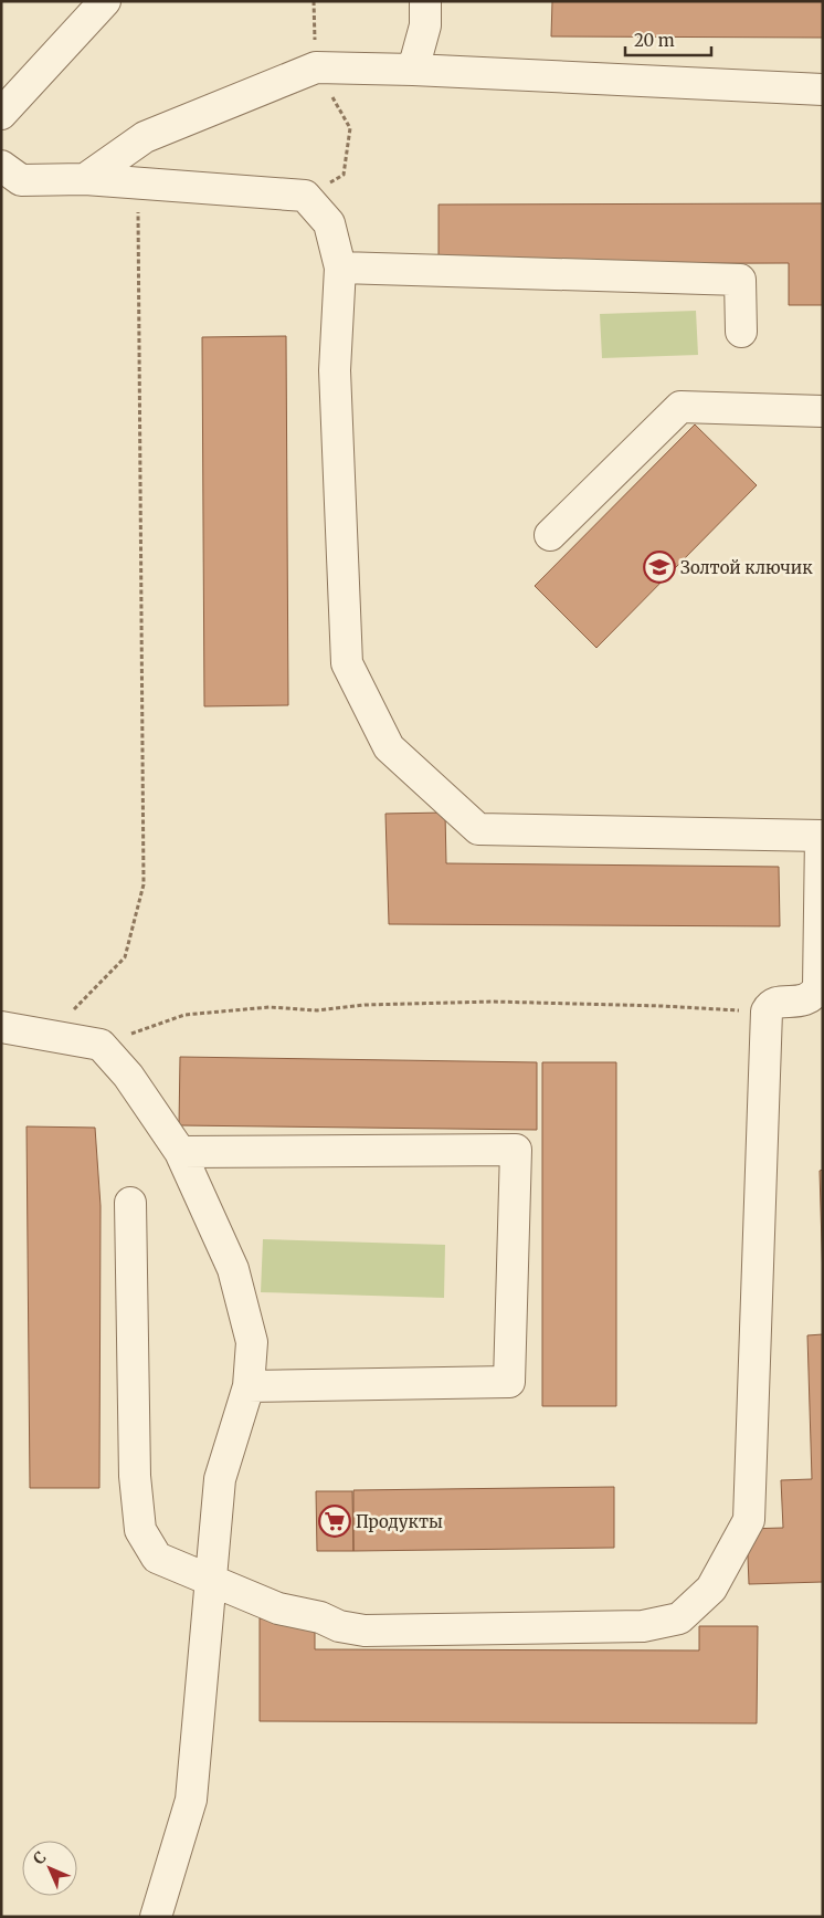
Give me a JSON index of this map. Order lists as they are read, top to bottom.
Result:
{
  "places": {
    "school or university": ["Золтой ключик"],
    "supermarket": ["Продукты"]
  },
  "scale_bar": "20 m",
  "north": "top left"
}
